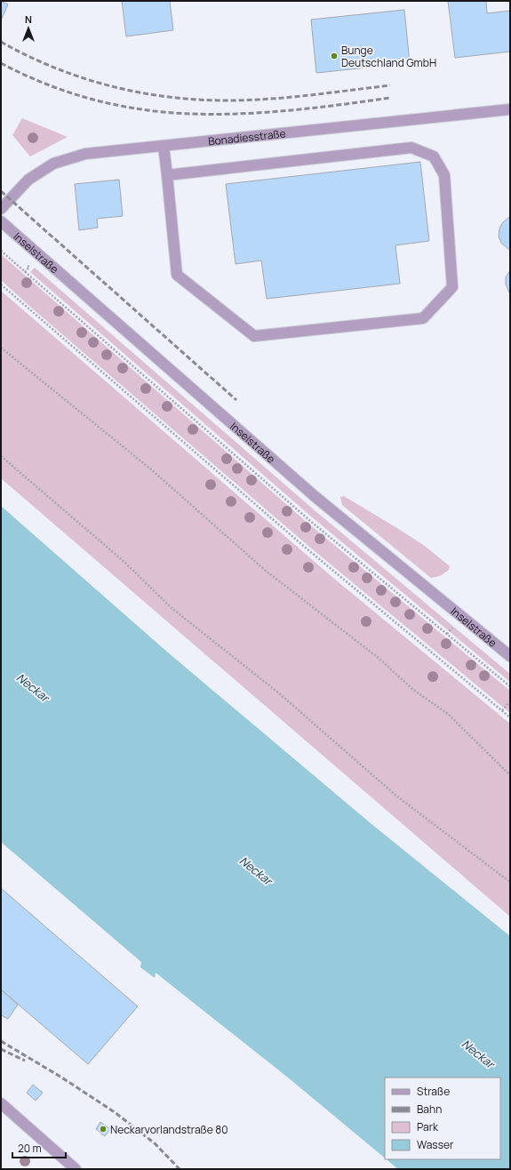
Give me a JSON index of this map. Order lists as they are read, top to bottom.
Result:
{
  "streets": {
    "street": ["Bonadiesstraße", "Inselstraße"]
  },
  "water": ["Neckar"],
  "places": ["Bunge Deutschland GmbH", "Neckarvorlandstraße 80"],
  "legend": [
    "Straße",
    "Bahn",
    "Park",
    "Wasser"
  ],
  "scale_bar": "20 m",
  "north": "top"
}
